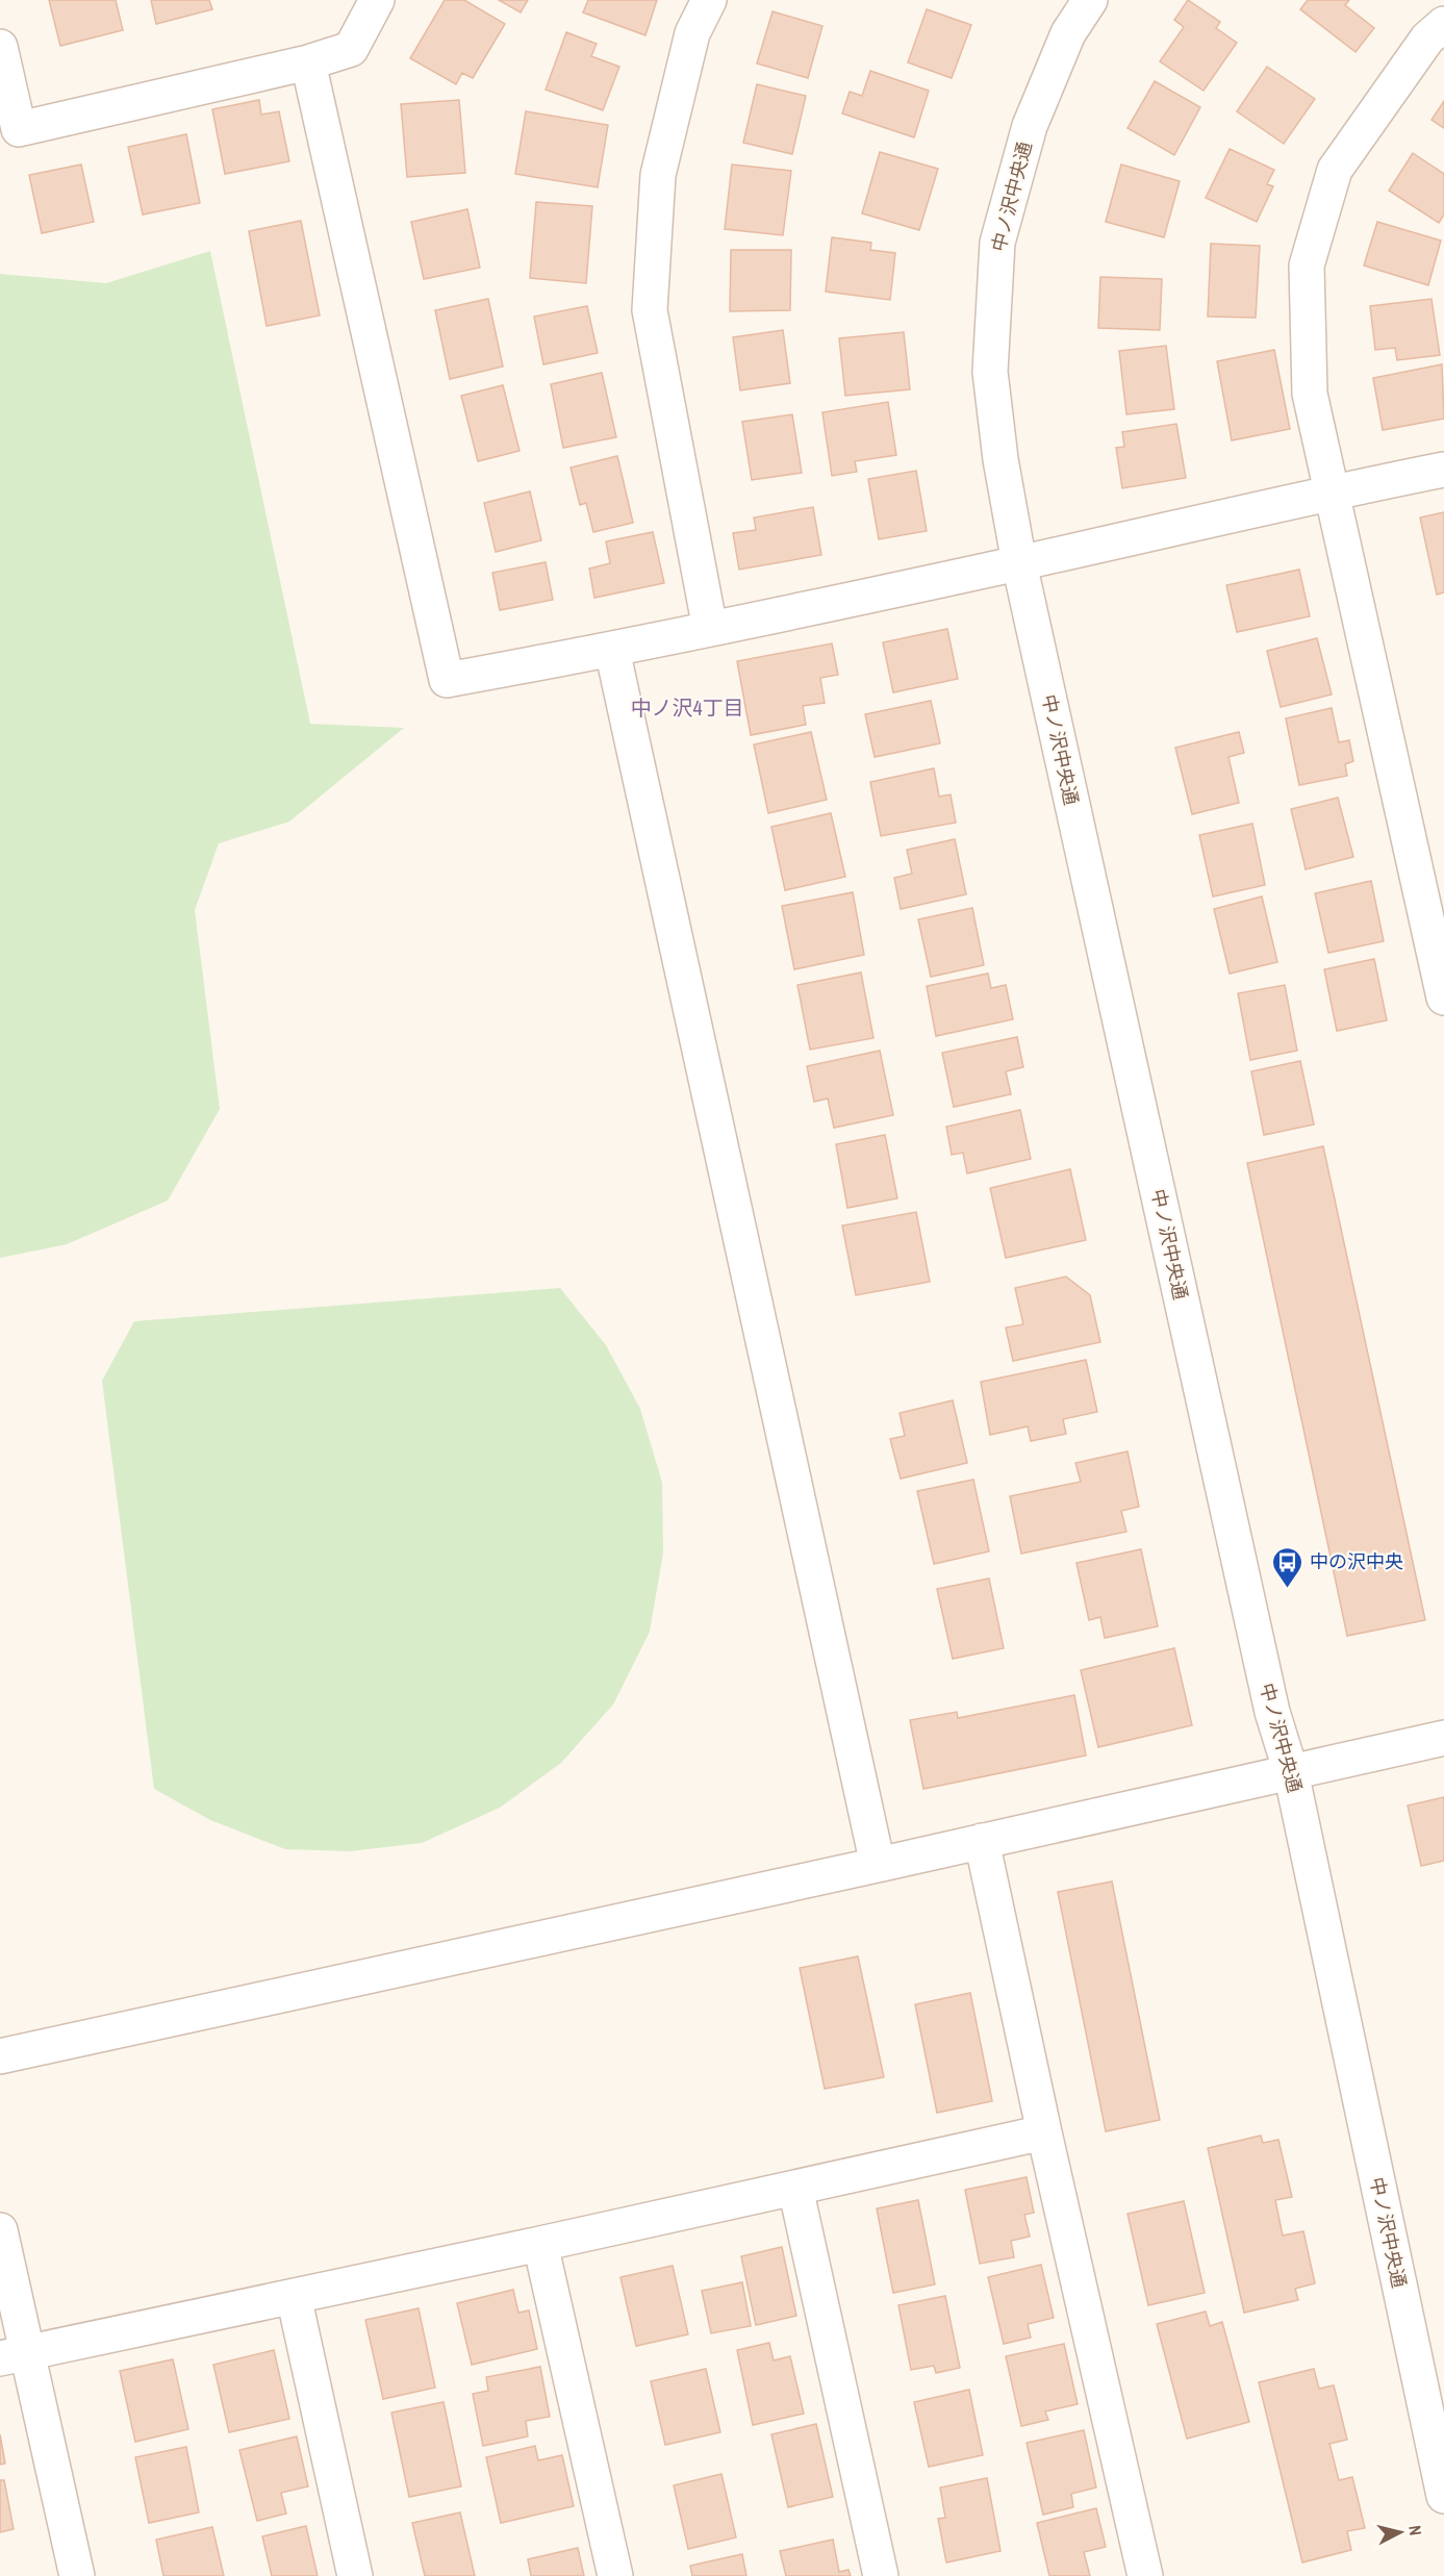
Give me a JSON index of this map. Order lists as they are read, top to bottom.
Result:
{
  "streets": {
    "street": ["中ノ沢中央通"]
  },
  "districts": ["中ノ沢4丁目"],
  "places": {
    "bus stop": ["中の沢中央"]
  },
  "north": "right"
}
